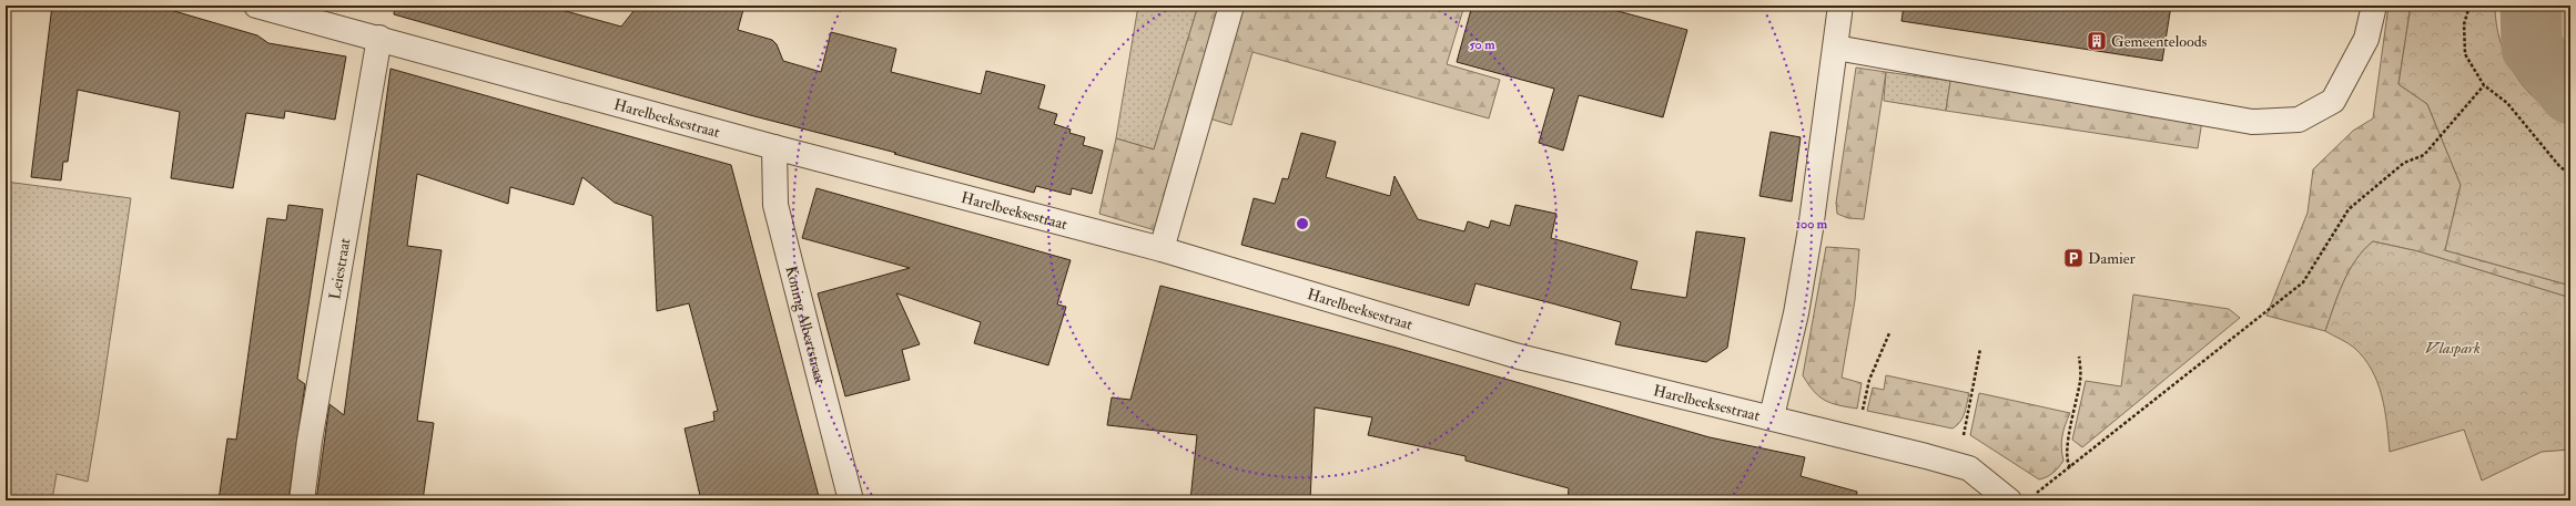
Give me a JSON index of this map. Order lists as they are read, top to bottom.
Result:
{
  "streets": {
    "street": ["Harelbeeksestraat", "Leiestraat", "Koning Albertstraat"]
  },
  "crossings": [
    ["Harelbeeksestraat", "Leiestraat"],
    ["Harelbeeksestraat", "Koning Albertstraat"]
  ],
  "parks": ["Vlaspark"],
  "places": {
    "building": ["Gemeenteloods"],
    "parking": ["Damier"]
  },
  "rings": ["50 m", "100 m"]
}
